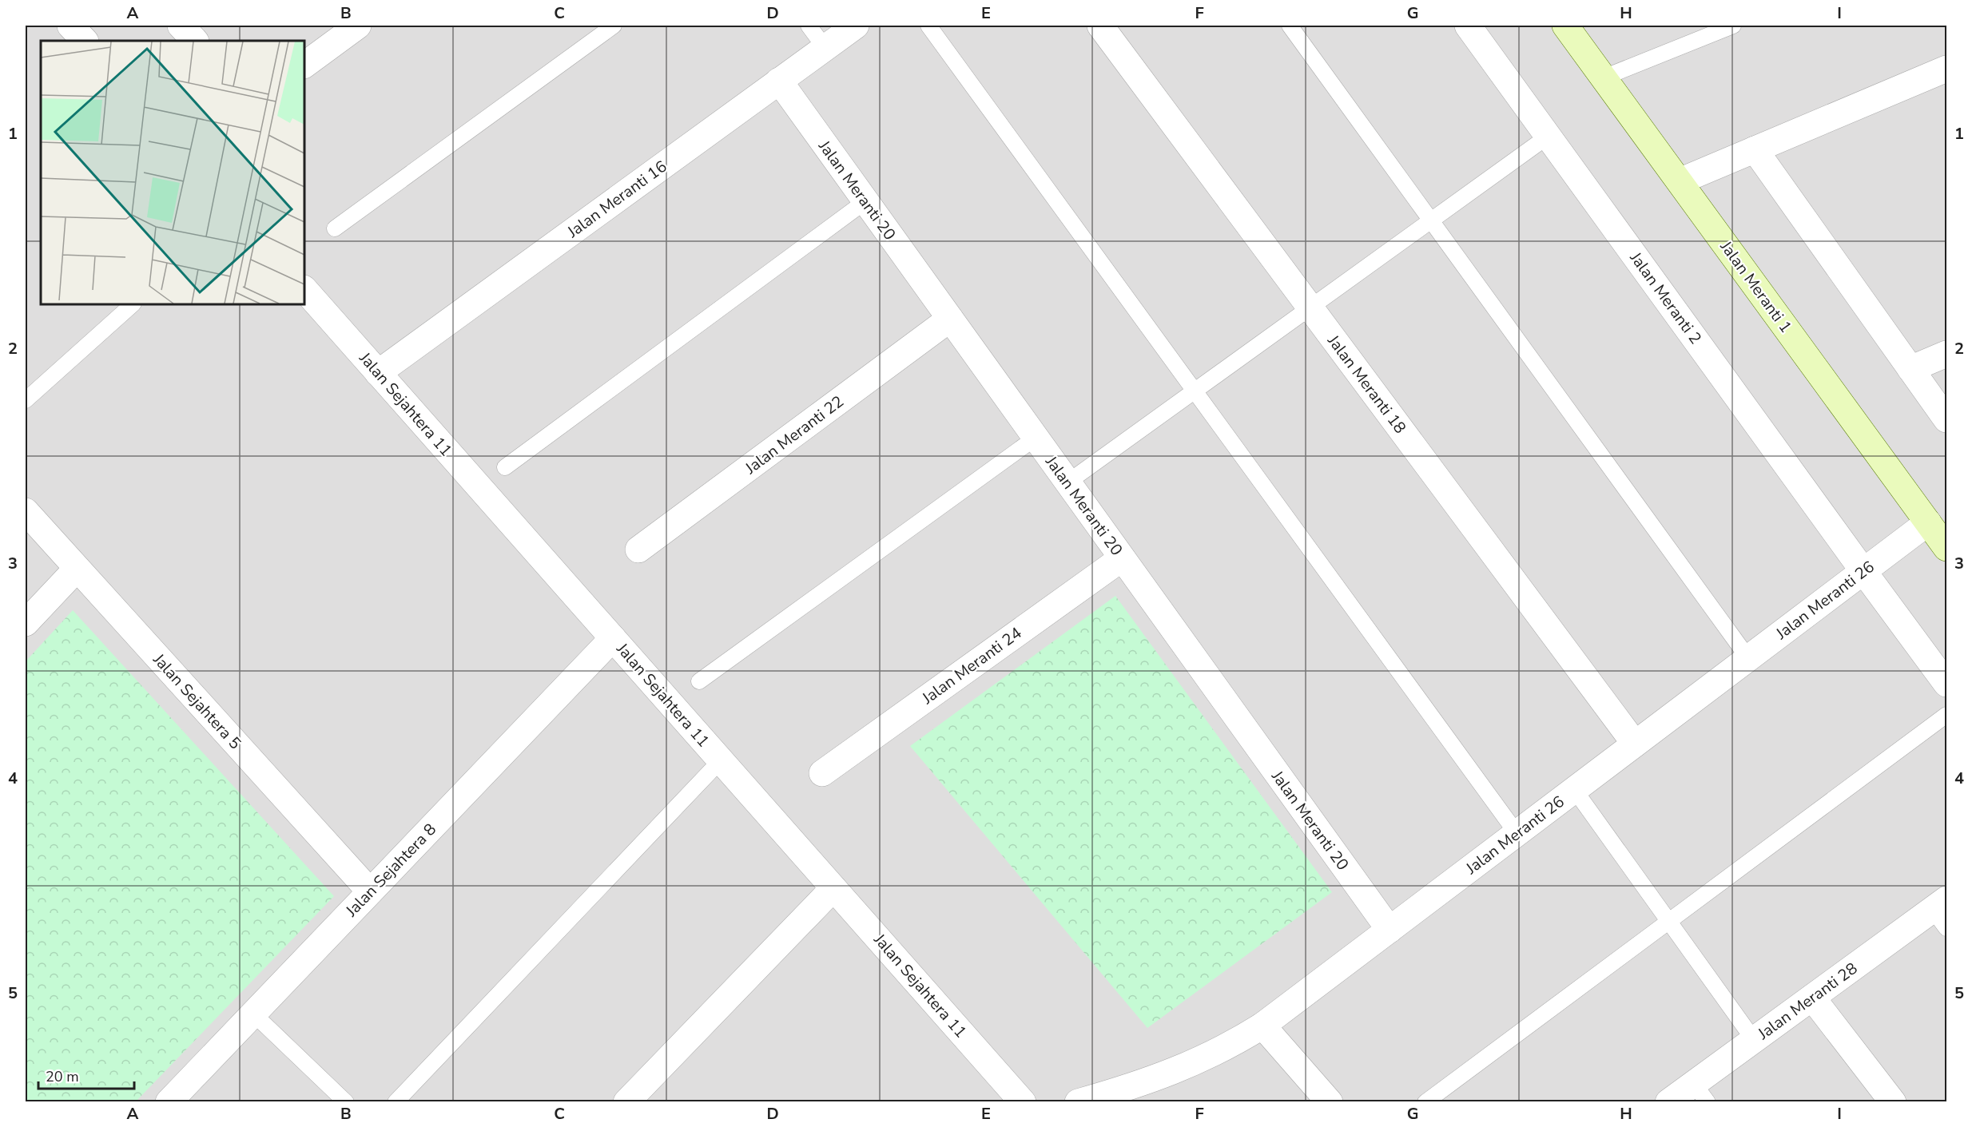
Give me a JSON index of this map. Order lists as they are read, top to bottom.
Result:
{
  "streets": {
    "street": [
      "Jalan Meranti 20",
      "Jalan Meranti 16",
      "Jalan Meranti 1",
      "Jalan Meranti 2",
      "Jalan Meranti 18",
      "Jalan Sejahtera 11",
      "Jalan Meranti 22",
      "Jalan Meranti 26",
      "Jalan Meranti 24",
      "Jalan Sejahtera 5",
      "Jalan Sejahtera 8",
      "Jalan Meranti 28"
    ]
  },
  "crossings": [
    ["Jalan Meranti 20", "Jalan Meranti 16"],
    ["Jalan Meranti 20", "Jalan Meranti 22"],
    ["Jalan Meranti 20", "Jalan Meranti 26"],
    ["Jalan Meranti 20", "Jalan Meranti 24"],
    ["Jalan Meranti 16", "Jalan Sejahtera 11"],
    ["Jalan Meranti 1", "Jalan Meranti 26"],
    ["Jalan Meranti 2", "Jalan Meranti 26"],
    ["Jalan Meranti 18", "Jalan Meranti 26"],
    ["Jalan Sejahtera 11", "Jalan Sejahtera 8"],
    ["Jalan Sejahtera 5", "Jalan Sejahtera 8"]
  ],
  "scale_bar": "20 m",
  "grid": {
    "columns": [
      "A",
      "B",
      "C",
      "D",
      "E",
      "F",
      "G",
      "H",
      "I"
    ],
    "rows": [
      "1",
      "2",
      "3",
      "4",
      "5"
    ]
  }
}
